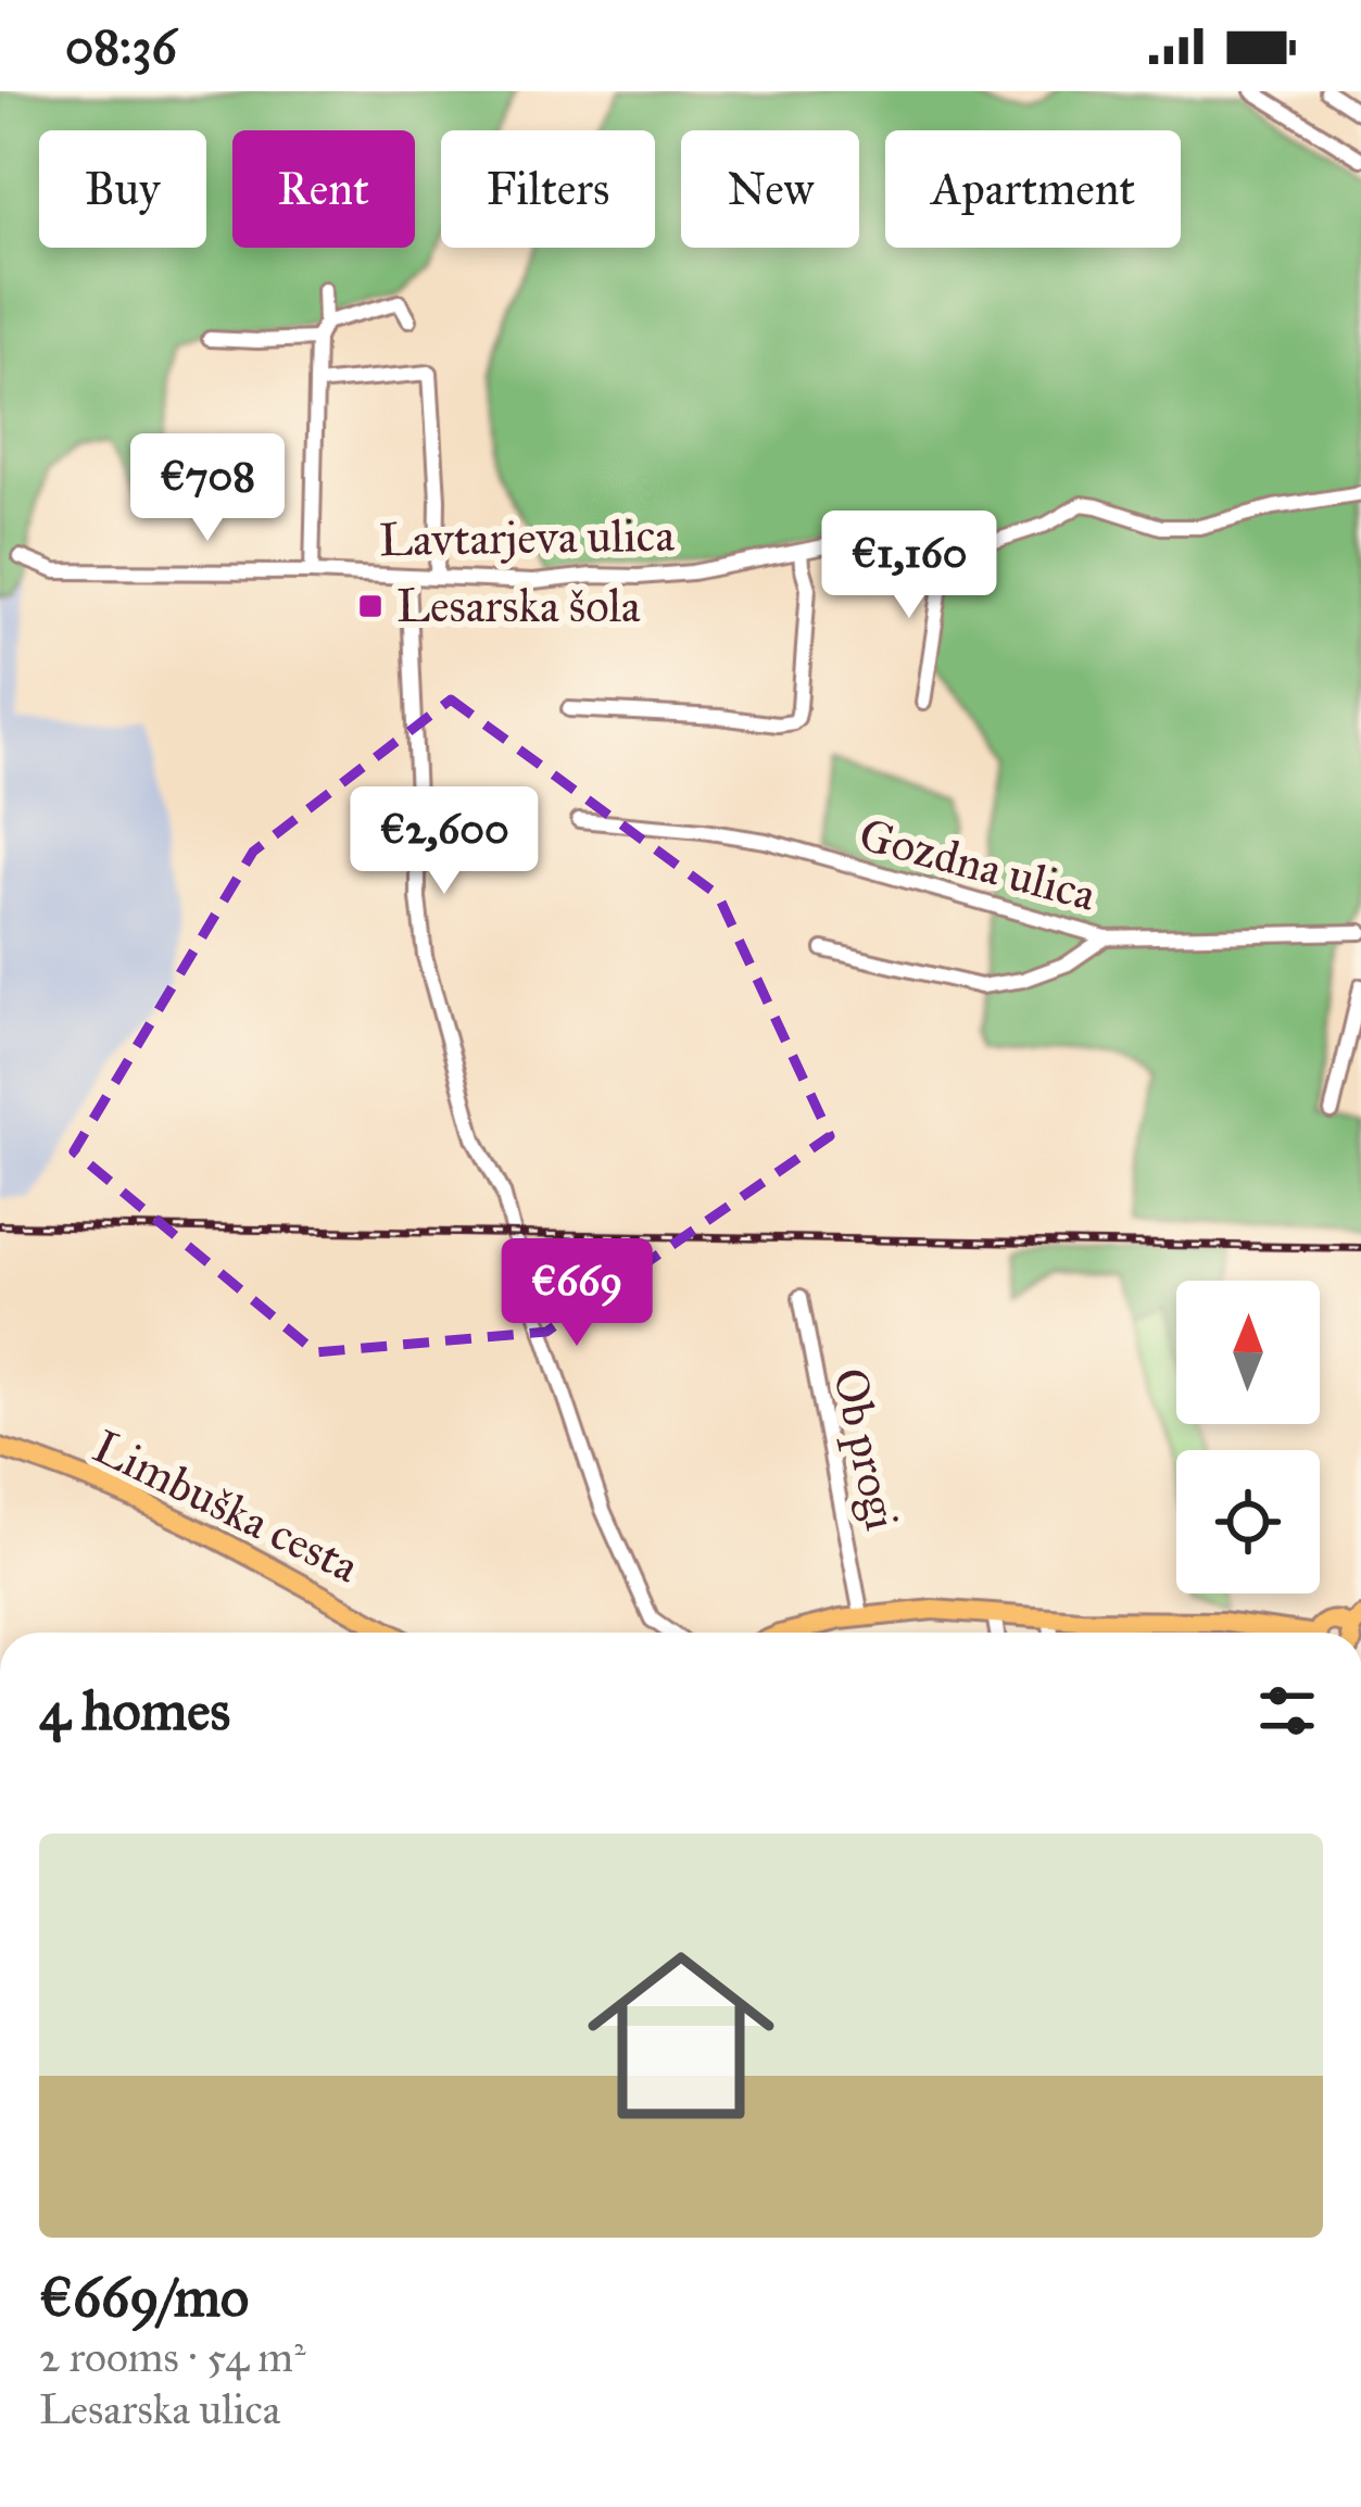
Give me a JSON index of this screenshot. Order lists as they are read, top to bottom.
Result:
{
  "streets": {
    "main road": ["Limbuška cesta"],
    "street": ["Lavtarjeva ulica", "Gozdna ulica", "Ob progi"]
  },
  "places": {
    "transit": ["Lesarska šola"]
  },
  "north": "top",
  "page": {
    "status": "08:36",
    "chip": [
      "Buy",
      "Rent",
      "Filters",
      "New",
      "Apartment"
    ],
    "price": [
      "€708",
      "€1,160",
      "€2,600",
      "€669"
    ],
    "heading": "4 homes",
    "list": [
      {
        "name": "€669/mo",
        "note": "2 rooms · 54 m² · Lesarska ulica"
      }
    ]
  }
}
